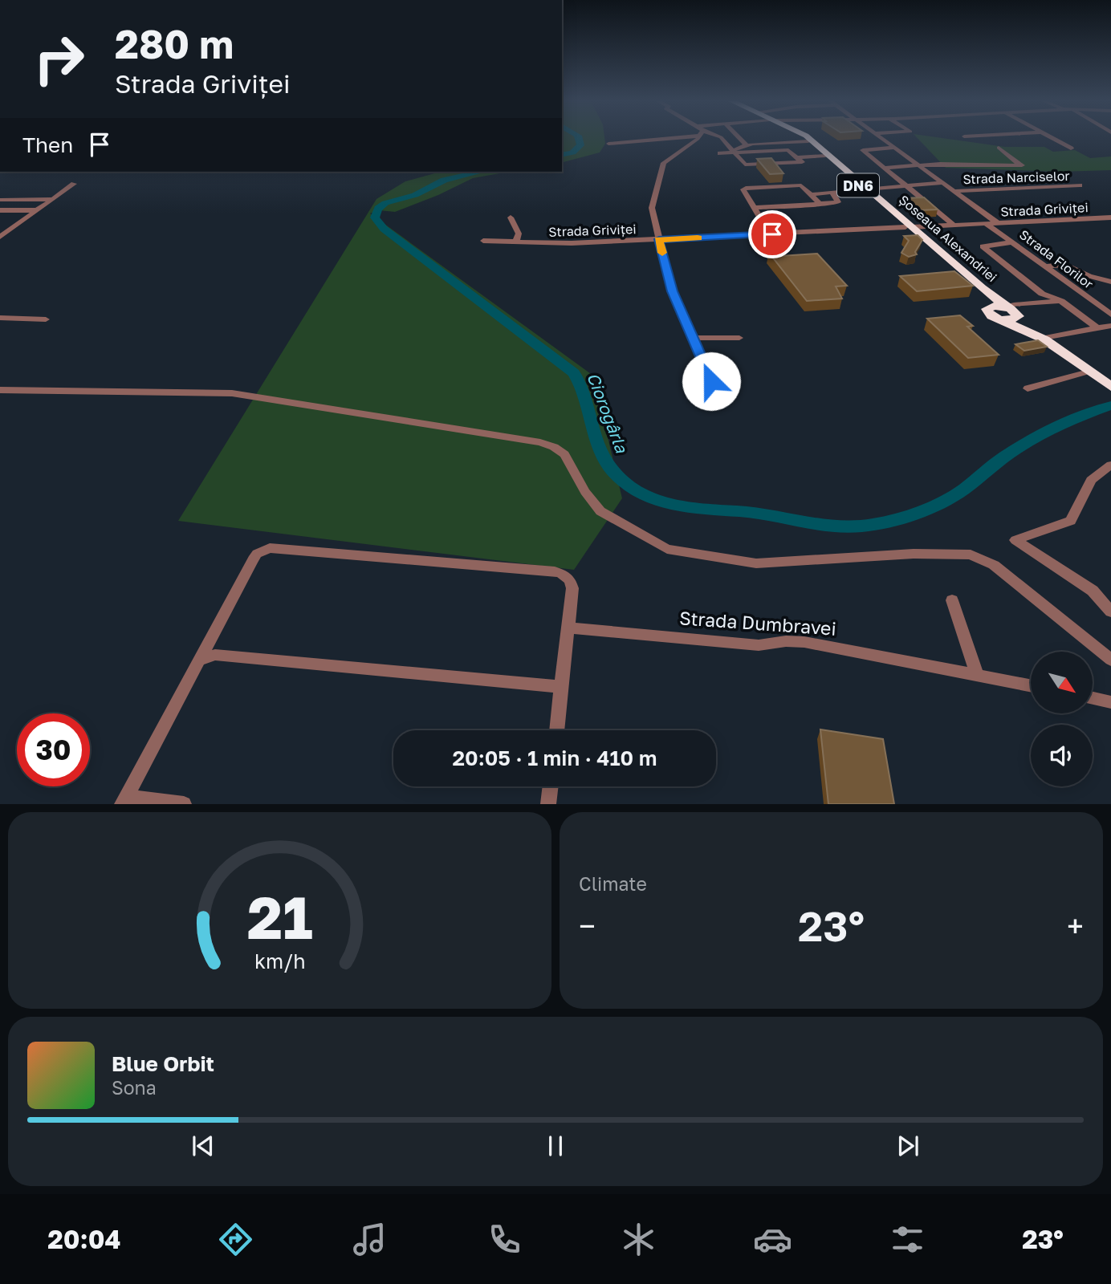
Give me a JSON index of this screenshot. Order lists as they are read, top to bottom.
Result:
{
  "streets": {
    "highway": ["DN6", "Șoseaua Alexandriei"],
    "street": [
      "Strada Narciselor",
      "Strada Griviței",
      "Strada Florilor",
      "Strada Dumbravei"
    ]
  },
  "crossings": [
    ["Strada Griviței", "Șoseaua Alexandriei"],
    ["Strada Griviței", "Strada Florilor"],
    ["Șoseaua Alexandriei", "Strada Florilor"]
  ],
  "water": ["Ciorogârla"],
  "north": "bottom right",
  "page": {
    "turn": ["280 m", "Strada Griviței"],
    "then": "Then",
    "limit": "30",
    "trip": "20:05 · 1 min · 410 m",
    "tile": "Climate",
    "heat": ["−", "23°", "+"],
    "song": ["Blue Orbit", "Sona"],
    "tabs": ["20:04", "23°"],
    "gauge": ["21", "km/h"]
  }
}
